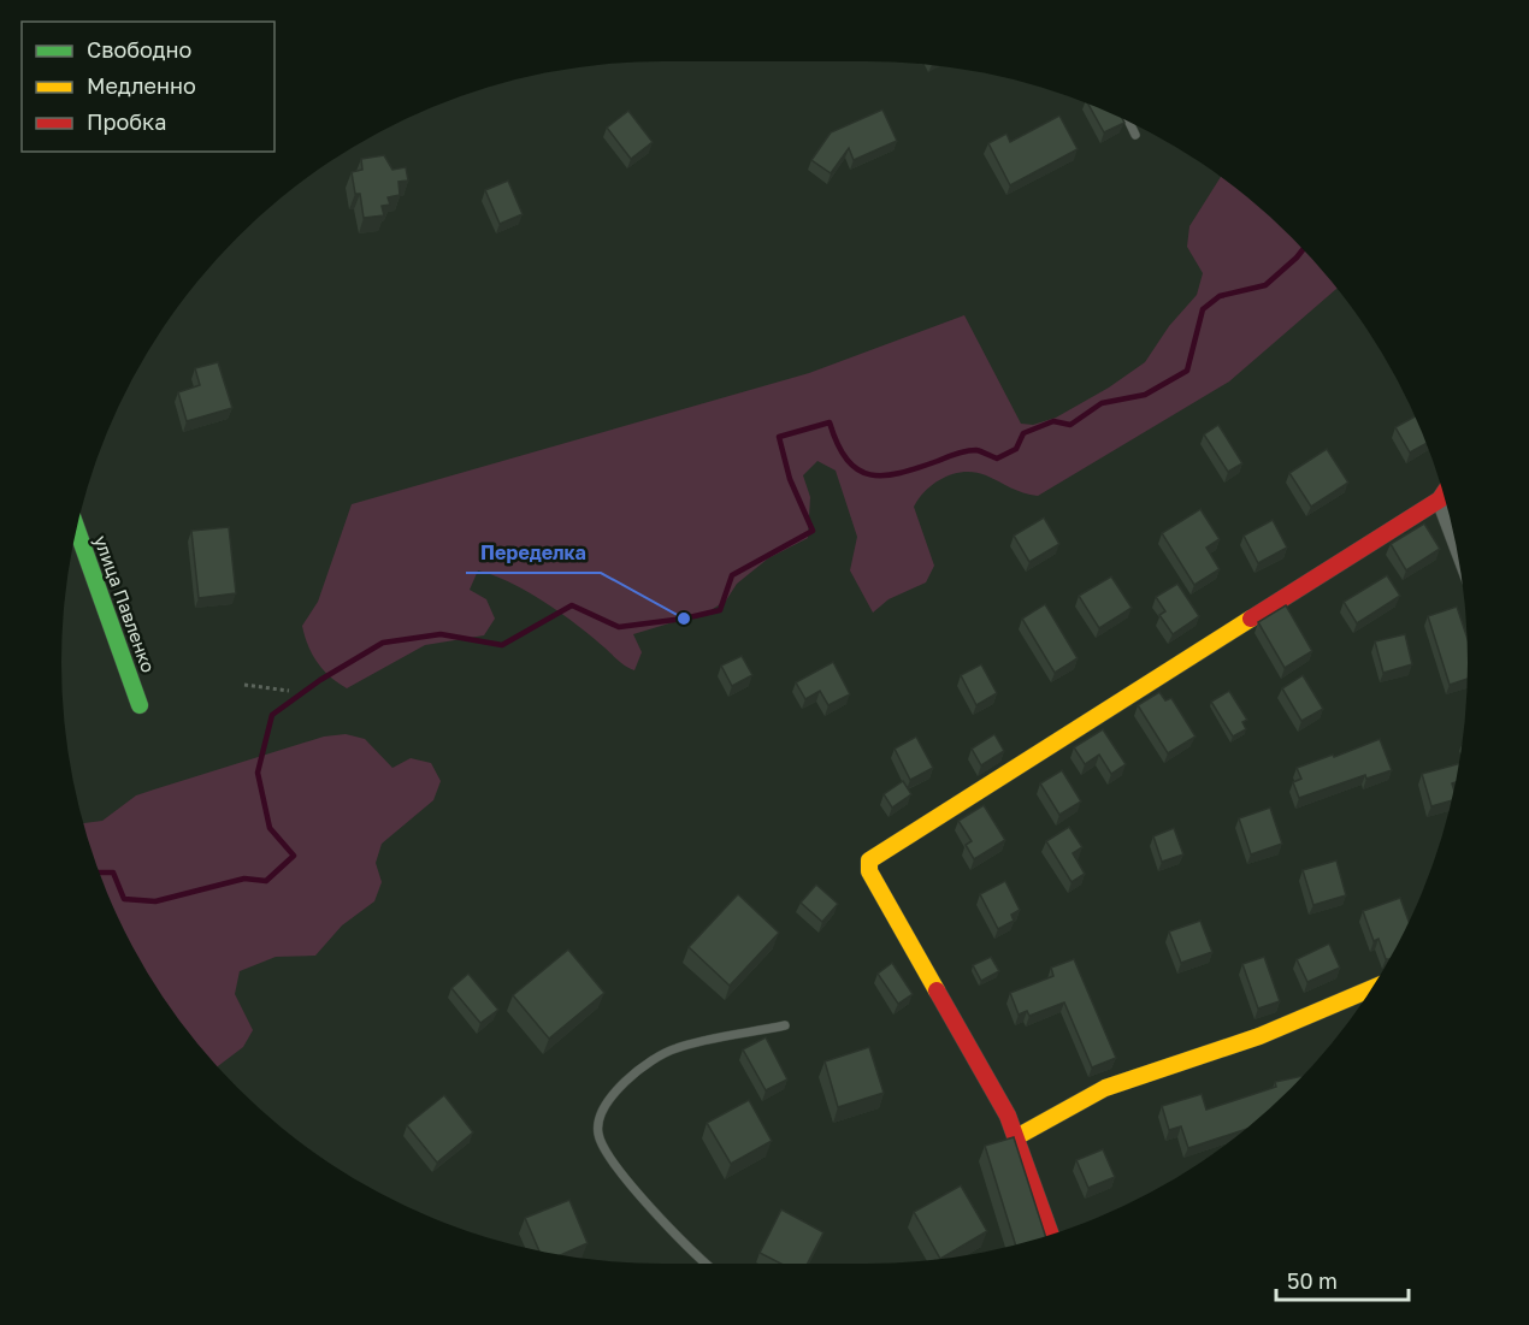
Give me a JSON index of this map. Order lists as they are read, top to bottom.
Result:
{
  "streets": {
    "street": ["улица Павленко"]
  },
  "places": ["Переделка"],
  "legend": ["Свободно", "Медленно", "Пробка"],
  "scale_bar": "50 m"
}
